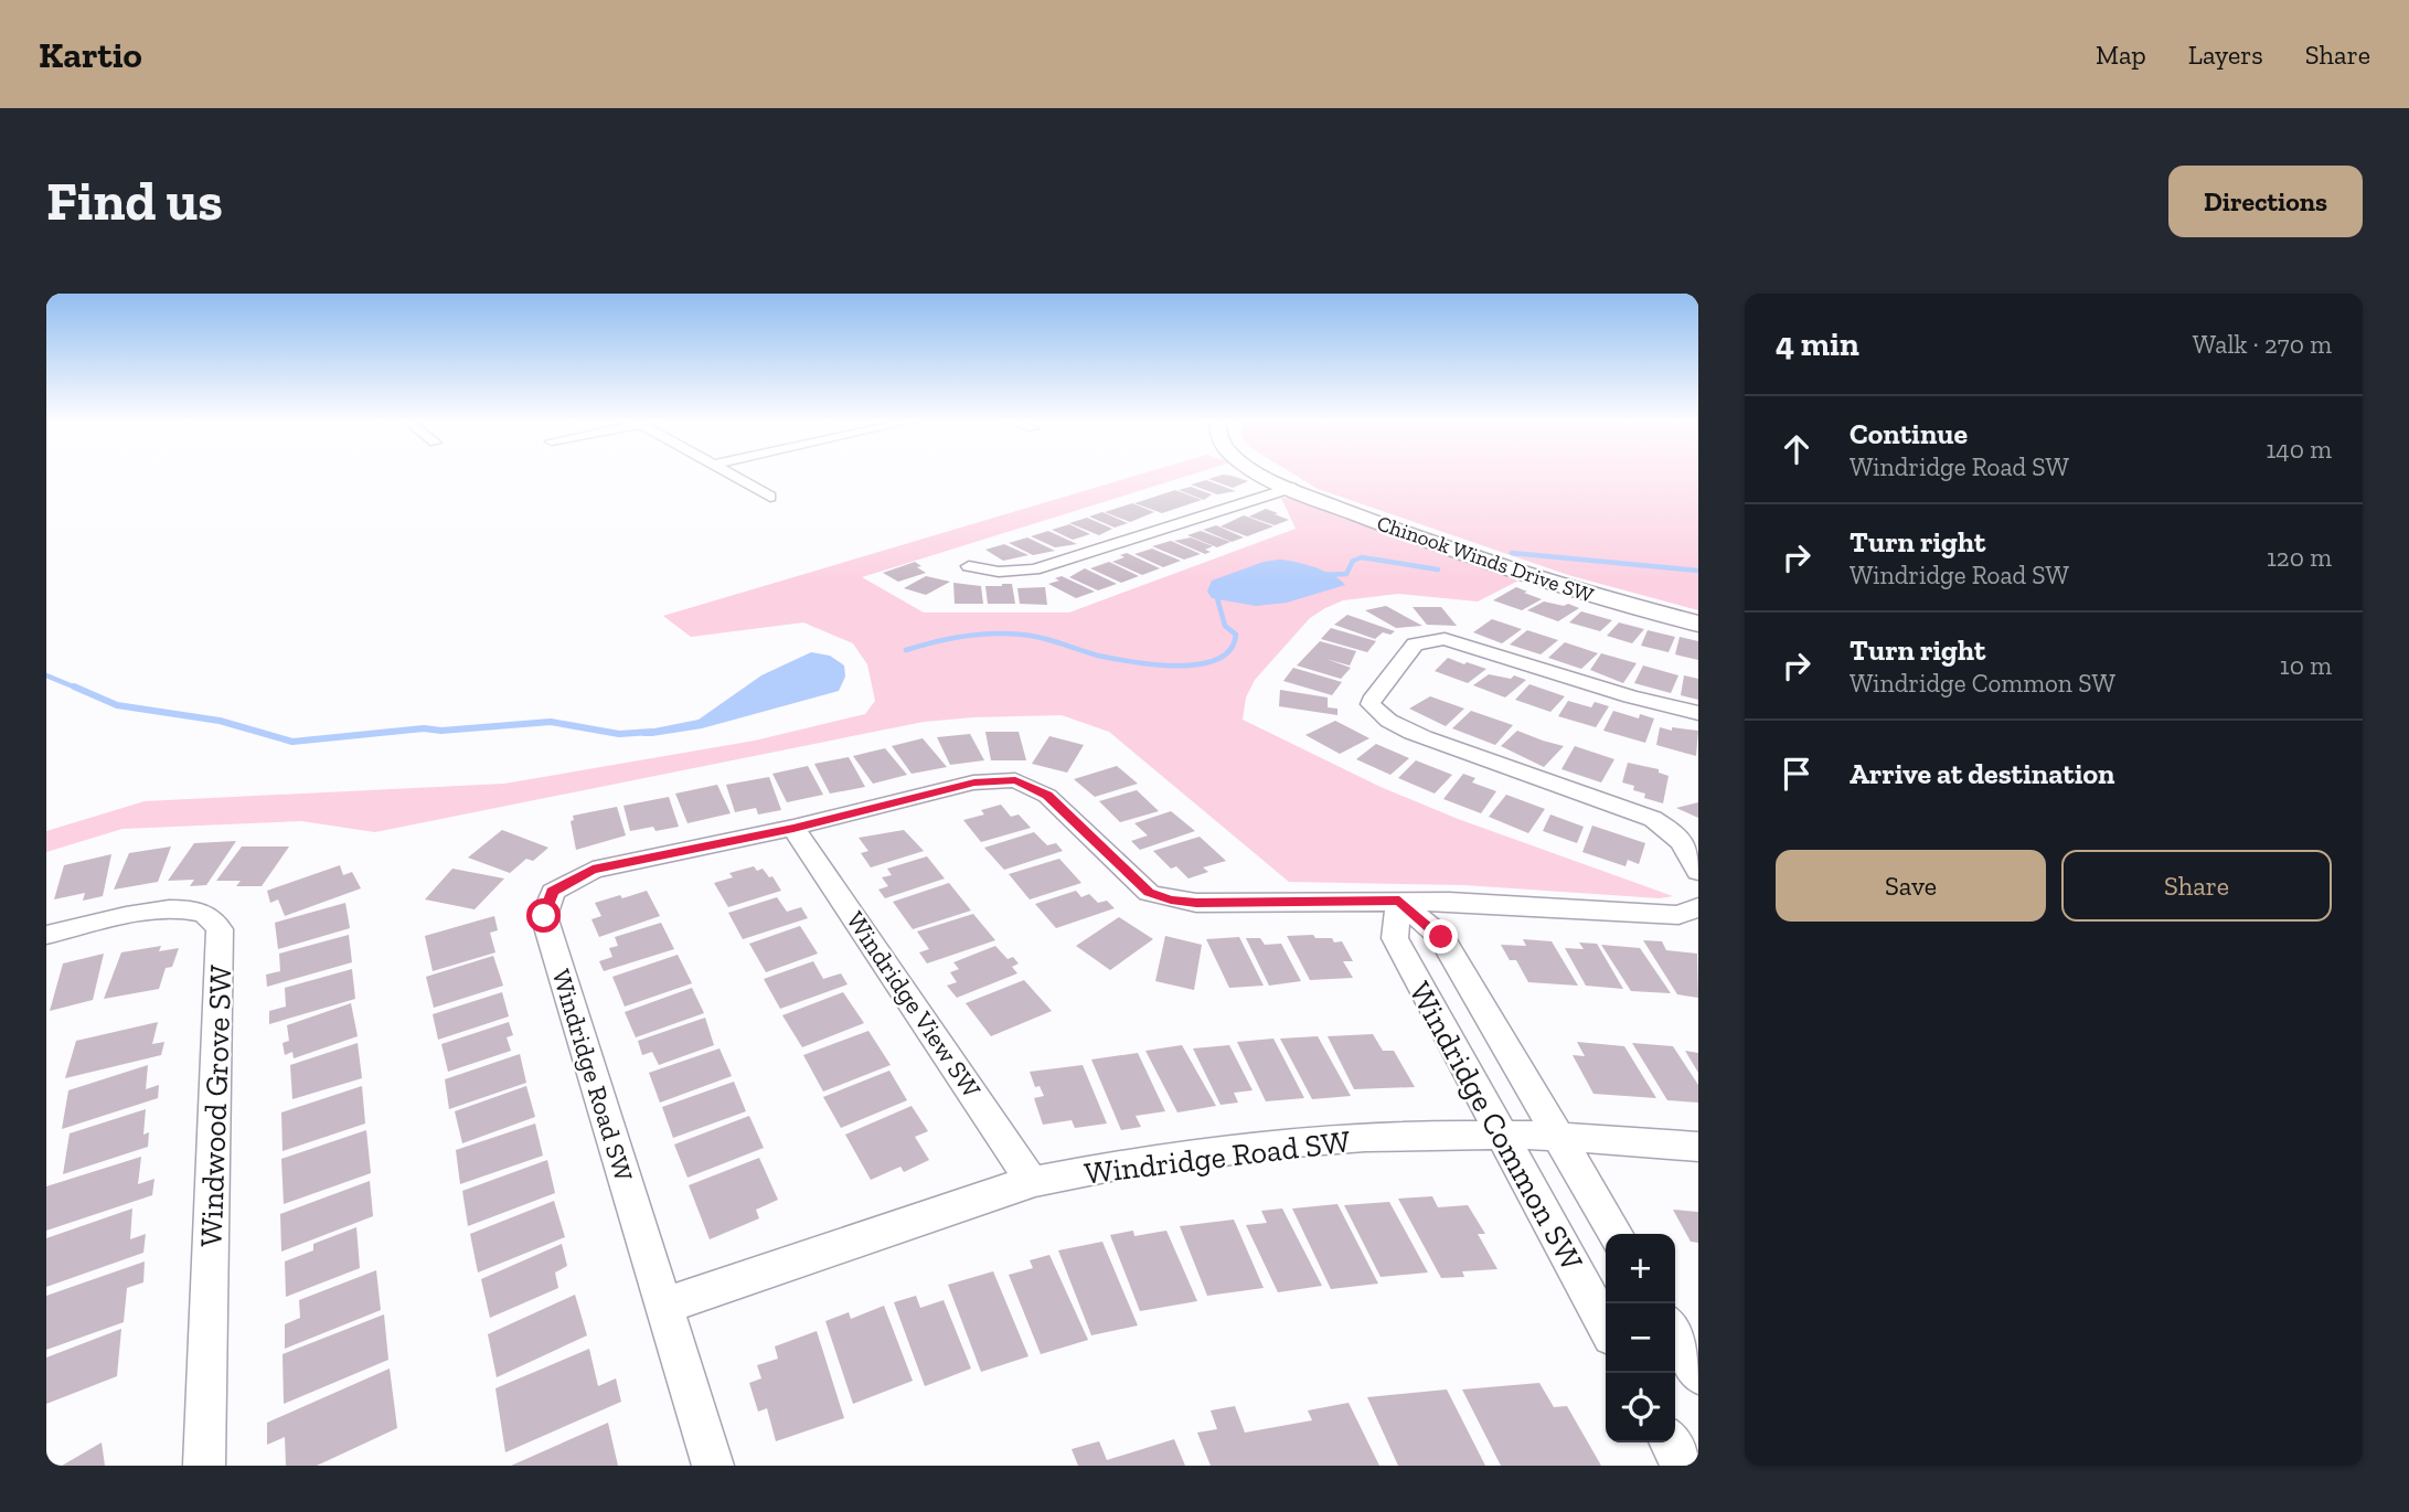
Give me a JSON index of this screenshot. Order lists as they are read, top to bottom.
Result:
{
  "streets": {
    "street": [
      "Chinook Winds Drive SW",
      "Windridge View SW",
      "Windridge Road SW",
      "Windwood Grove SW",
      "Windridge Common SW"
    ]
  },
  "crossings": [
    ["Windridge View SW", "Windridge Road SW"],
    ["Windridge Road SW", "Windridge Common SW"]
  ],
  "page": {
    "header": "Kartio",
    "nav": ["Map", "Layers", "Share"],
    "buttons": [
      "Directions",
      ["Save", "Share"]
    ],
    "title": "Find us",
    "heading": ["4 min", "Walk · 270 m"],
    "list": [
      ["Continue", "Windridge Road SW", "140 m"],
      ["Turn right", "Windridge Road SW", "120 m"],
      ["Turn right", "Windridge Common SW", "10 m"],
      "Arrive at destination"
    ],
    "map_buttons": ["+", "−"]
  }
}
